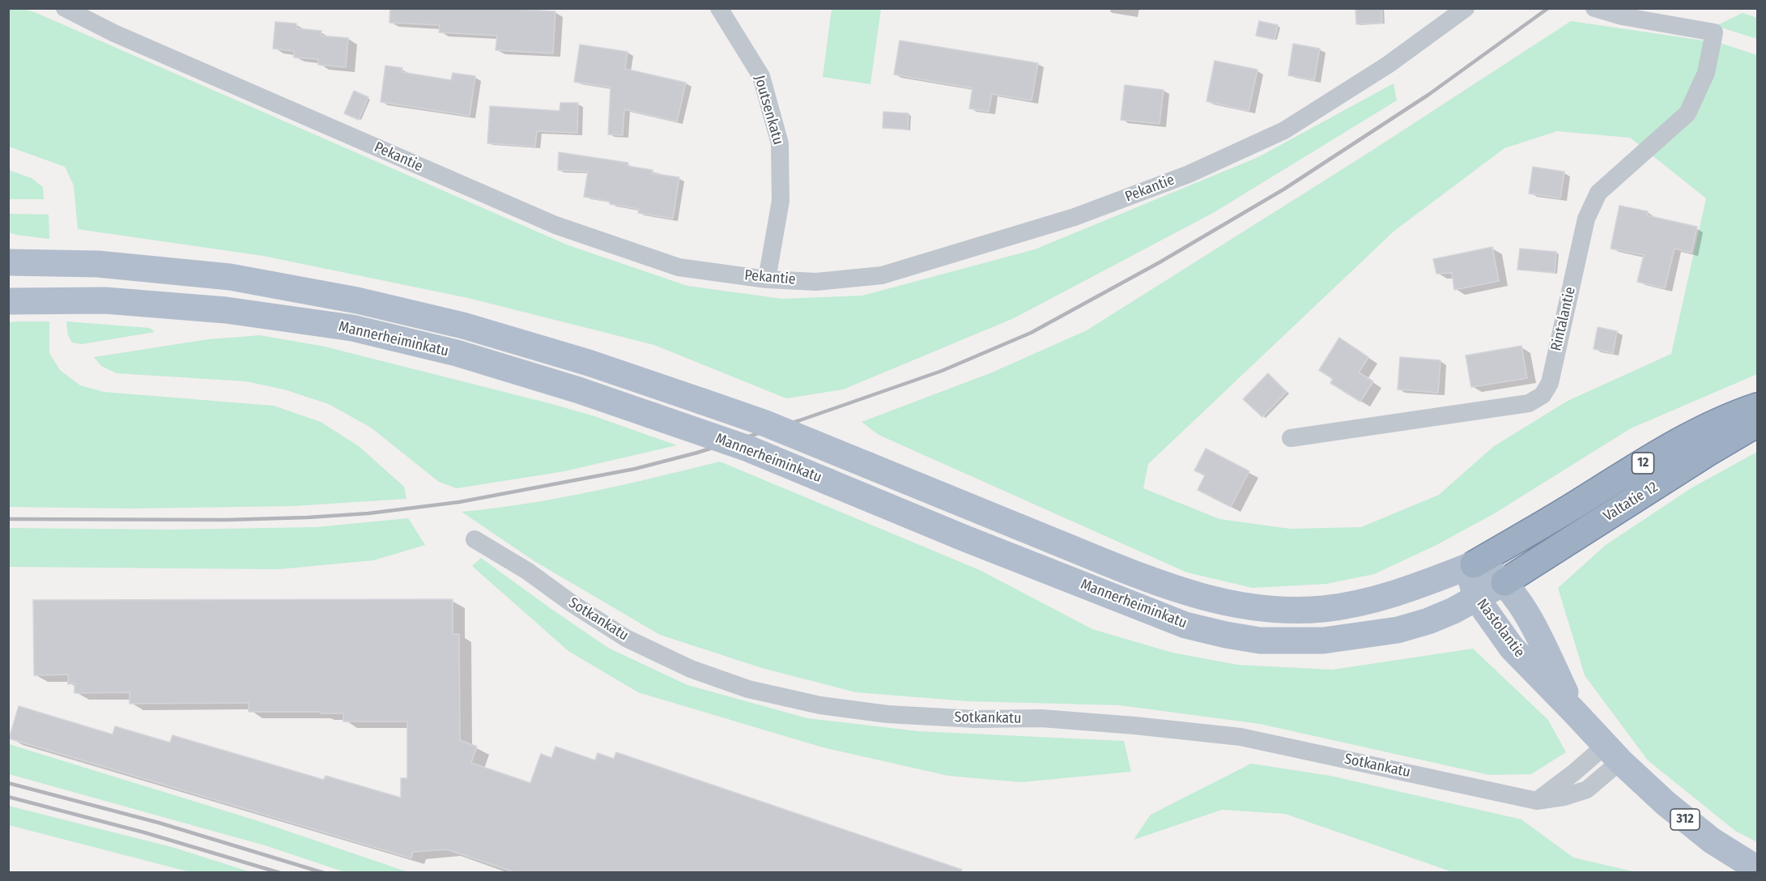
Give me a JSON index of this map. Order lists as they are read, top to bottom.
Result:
{
  "streets": {
    "highway": ["12", "Valtatie 12"],
    "main road": ["Mannerheiminkatu", "Nastolantie", "312"],
    "street": [
      "Joutsenkatu",
      "Pekantie",
      "Rintalantie",
      "Sotkankatu"
    ]
  },
  "crossings": [
    ["Joutsenkatu", "Pekantie"],
    ["Mannerheiminkatu", "Valtatie 12"],
    ["Mannerheiminkatu", "Nastolantie"],
    ["Valtatie 12", "Nastolantie"],
    ["Sotkankatu", "Nastolantie"]
  ]
}
